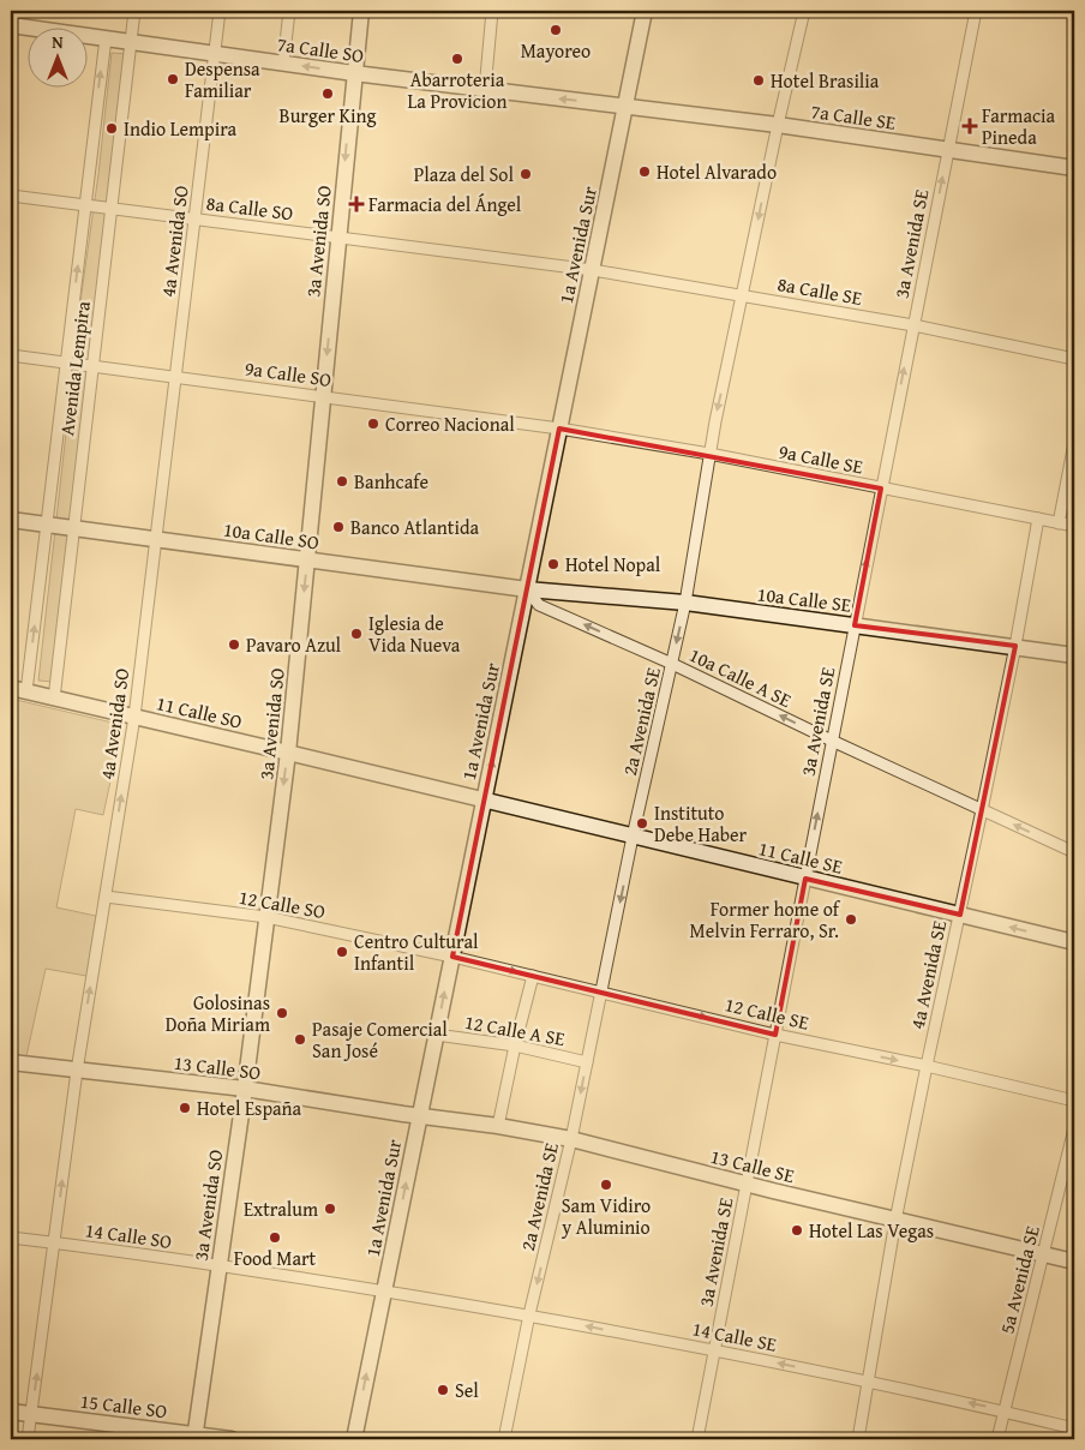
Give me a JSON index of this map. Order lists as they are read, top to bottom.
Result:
{
  "streets": {
    "street": [
      "7a Calle SO",
      "7a Calle SE",
      "8a Calle SO",
      "4a Avenida SO",
      "3a Avenida SO",
      "3a Avenida SE",
      "1a Avenida Sur",
      "8a Calle SE",
      "Avenida Lempira",
      "9a Calle SO",
      "9a Calle SE",
      "10a Calle SO",
      "10a Calle SE",
      "10a Calle A SE",
      "11 Calle SO",
      "2a Avenida SE",
      "11 Calle SE",
      "12 Calle SO",
      "4a Avenida SE",
      "12 Calle SE",
      "12 Calle A SE",
      "13 Calle SO",
      "13 Calle SE",
      "14 Calle SO",
      "5a Avenida SE",
      "14 Calle SE",
      "15 Calle SO"
    ]
  },
  "crossings": [
    ["7a Calle SO", "7a Calle SE"],
    ["7a Calle SO", "4a Avenida SO"],
    ["7a Calle SO", "3a Avenida SO"],
    ["7a Calle SO", "1a Avenida Sur"],
    ["7a Calle SO", "Avenida Lempira"],
    ["7a Calle SE", "3a Avenida SE"],
    ["7a Calle SE", "1a Avenida Sur"],
    ["7a Calle SE", "2a Avenida SE"],
    ["8a Calle SO", "4a Avenida SO"],
    ["8a Calle SO", "3a Avenida SO"],
    ["8a Calle SO", "1a Avenida Sur"],
    ["8a Calle SO", "8a Calle SE"],
    ["8a Calle SO", "Avenida Lempira"],
    ["4a Avenida SO", "9a Calle SO"],
    ["4a Avenida SO", "10a Calle SO"],
    ["4a Avenida SO", "11 Calle SO"],
    ["4a Avenida SO", "12 Calle SO"],
    ["4a Avenida SO", "13 Calle SO"],
    ["4a Avenida SO", "14 Calle SO"],
    ["4a Avenida SO", "15 Calle SO"],
    ["3a Avenida SO", "9a Calle SO"],
    ["3a Avenida SO", "10a Calle SO"],
    ["3a Avenida SO", "11 Calle SO"],
    ["3a Avenida SO", "12 Calle SO"],
    ["3a Avenida SO", "13 Calle SO"],
    ["3a Avenida SO", "14 Calle SO"],
    ["3a Avenida SO", "15 Calle SO"],
    ["3a Avenida SE", "8a Calle SE"],
    ["3a Avenida SE", "9a Calle SE"],
    ["3a Avenida SE", "10a Calle SE"],
    ["3a Avenida SE", "10a Calle A SE"],
    ["3a Avenida SE", "11 Calle SE"],
    ["3a Avenida SE", "12 Calle SE"],
    ["3a Avenida SE", "13 Calle SE"],
    ["3a Avenida SE", "14 Calle SE"],
    ["1a Avenida Sur", "8a Calle SE"],
    ["1a Avenida Sur", "9a Calle SO"],
    ["1a Avenida Sur", "9a Calle SE"],
    ["1a Avenida Sur", "10a Calle SO"],
    ["1a Avenida Sur", "10a Calle SE"],
    ["1a Avenida Sur", "10a Calle A SE"],
    ["1a Avenida Sur", "11 Calle SO"],
    ["1a Avenida Sur", "11 Calle SE"],
    ["1a Avenida Sur", "12 Calle SO"],
    ["1a Avenida Sur", "12 Calle SE"],
    ["1a Avenida Sur", "12 Calle A SE"],
    ["1a Avenida Sur", "13 Calle SO"],
    ["1a Avenida Sur", "13 Calle SE"],
    ["1a Avenida Sur", "14 Calle SO"],
    ["1a Avenida Sur", "14 Calle SE"],
    ["8a Calle SE", "2a Avenida SE"],
    ["Avenida Lempira", "9a Calle SO"],
    ["Avenida Lempira", "10a Calle SO"],
    ["Avenida Lempira", "11 Calle SO"],
    ["9a Calle SO", "9a Calle SE"],
    ["9a Calle SE", "2a Avenida SE"],
    ["9a Calle SE", "4a Avenida SE"],
    ["10a Calle SO", "10a Calle SE"],
    ["10a Calle SO", "10a Calle A SE"],
    ["10a Calle SE", "10a Calle A SE"],
    ["10a Calle SE", "2a Avenida SE"],
    ["10a Calle SE", "4a Avenida SE"],
    ["10a Calle A SE", "2a Avenida SE"],
    ["10a Calle A SE", "4a Avenida SE"],
    ["11 Calle SO", "11 Calle SE"],
    ["2a Avenida SE", "11 Calle SE"],
    ["2a Avenida SE", "12 Calle SE"],
    ["2a Avenida SE", "12 Calle A SE"],
    ["2a Avenida SE", "13 Calle SE"],
    ["2a Avenida SE", "14 Calle SE"],
    ["11 Calle SE", "4a Avenida SE"],
    ["12 Calle SO", "12 Calle SE"],
    ["4a Avenida SE", "12 Calle SE"],
    ["4a Avenida SE", "13 Calle SE"],
    ["4a Avenida SE", "14 Calle SE"],
    ["13 Calle SO", "13 Calle SE"],
    ["13 Calle SE", "5a Avenida SE"],
    ["14 Calle SO", "14 Calle SE"],
    ["5a Avenida SE", "14 Calle SE"]
  ],
  "one_way": [
    "4a Avenida SO",
    "3a Avenida SO",
    "3a Avenida SE",
    "1a Avenida Sur",
    "10a Calle A SE",
    "2a Avenida SE",
    "12 Calle SE",
    "14 Calle SE"
  ],
  "places": {
    "other": [
      "Mayoreo",
      "Abarroteria La Provicion",
      "Despensa Familiar",
      "Hotel Brasilia",
      "Burger King",
      "Indio Lempira",
      "Hotel Alvarado",
      "Plaza del Sol",
      "Correo Nacional",
      "Banhcafe",
      "Banco Atlantida",
      "Hotel Nopal",
      "Iglesia de Vida Nueva",
      "Pavaro Azul",
      "Instituto Debe Haber",
      "Former home of Melvin Ferraro, Sr.",
      "Centro Cultural Infantil",
      "Golosinas Doña Miriam",
      "Pasaje Comercial San José",
      "Hotel España",
      "Sam Vidiro y Aluminio",
      "Extralum",
      "Hotel Las Vegas",
      "Food Mart",
      "Sel"
    ],
    "health": ["Farmacia Pineda", "Farmacia del Ángel"]
  },
  "north": "top"
}
